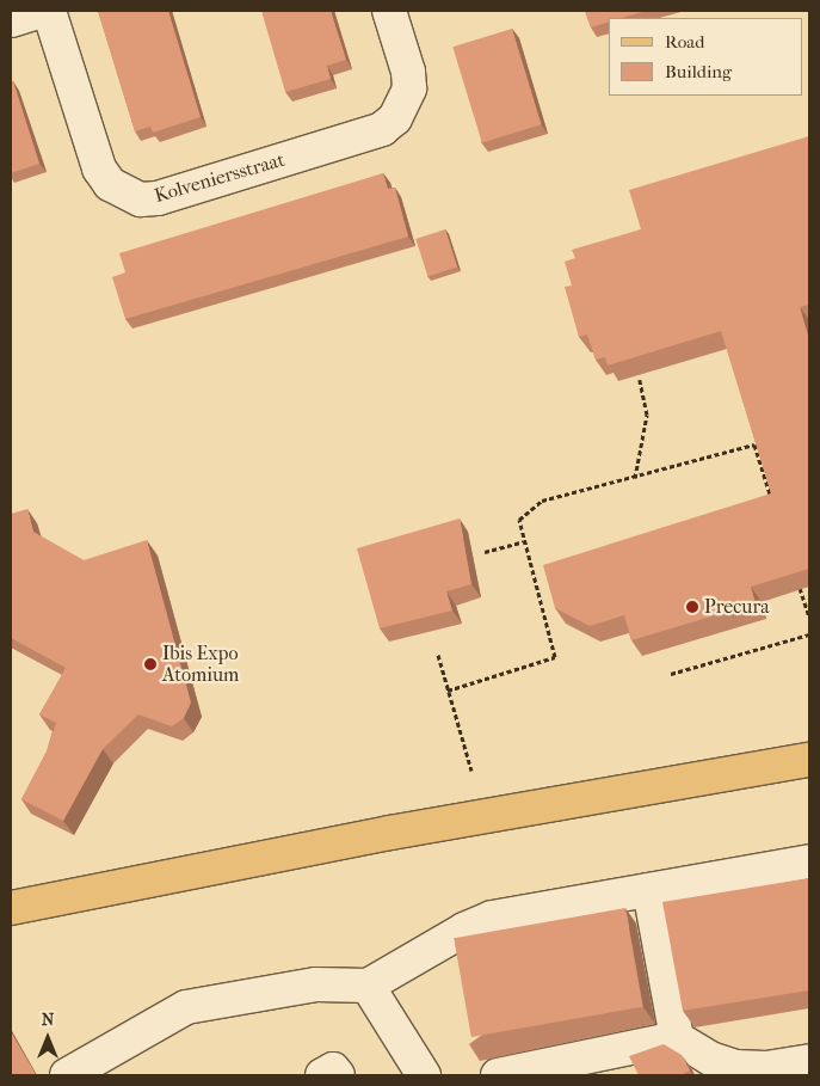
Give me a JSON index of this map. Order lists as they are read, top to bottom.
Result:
{
  "streets": {
    "street": ["Kolveniersstraat"]
  },
  "places": ["Precura", "Ibis Expo Atomium"],
  "legend": ["Road", "Building"],
  "north": "top"
}
